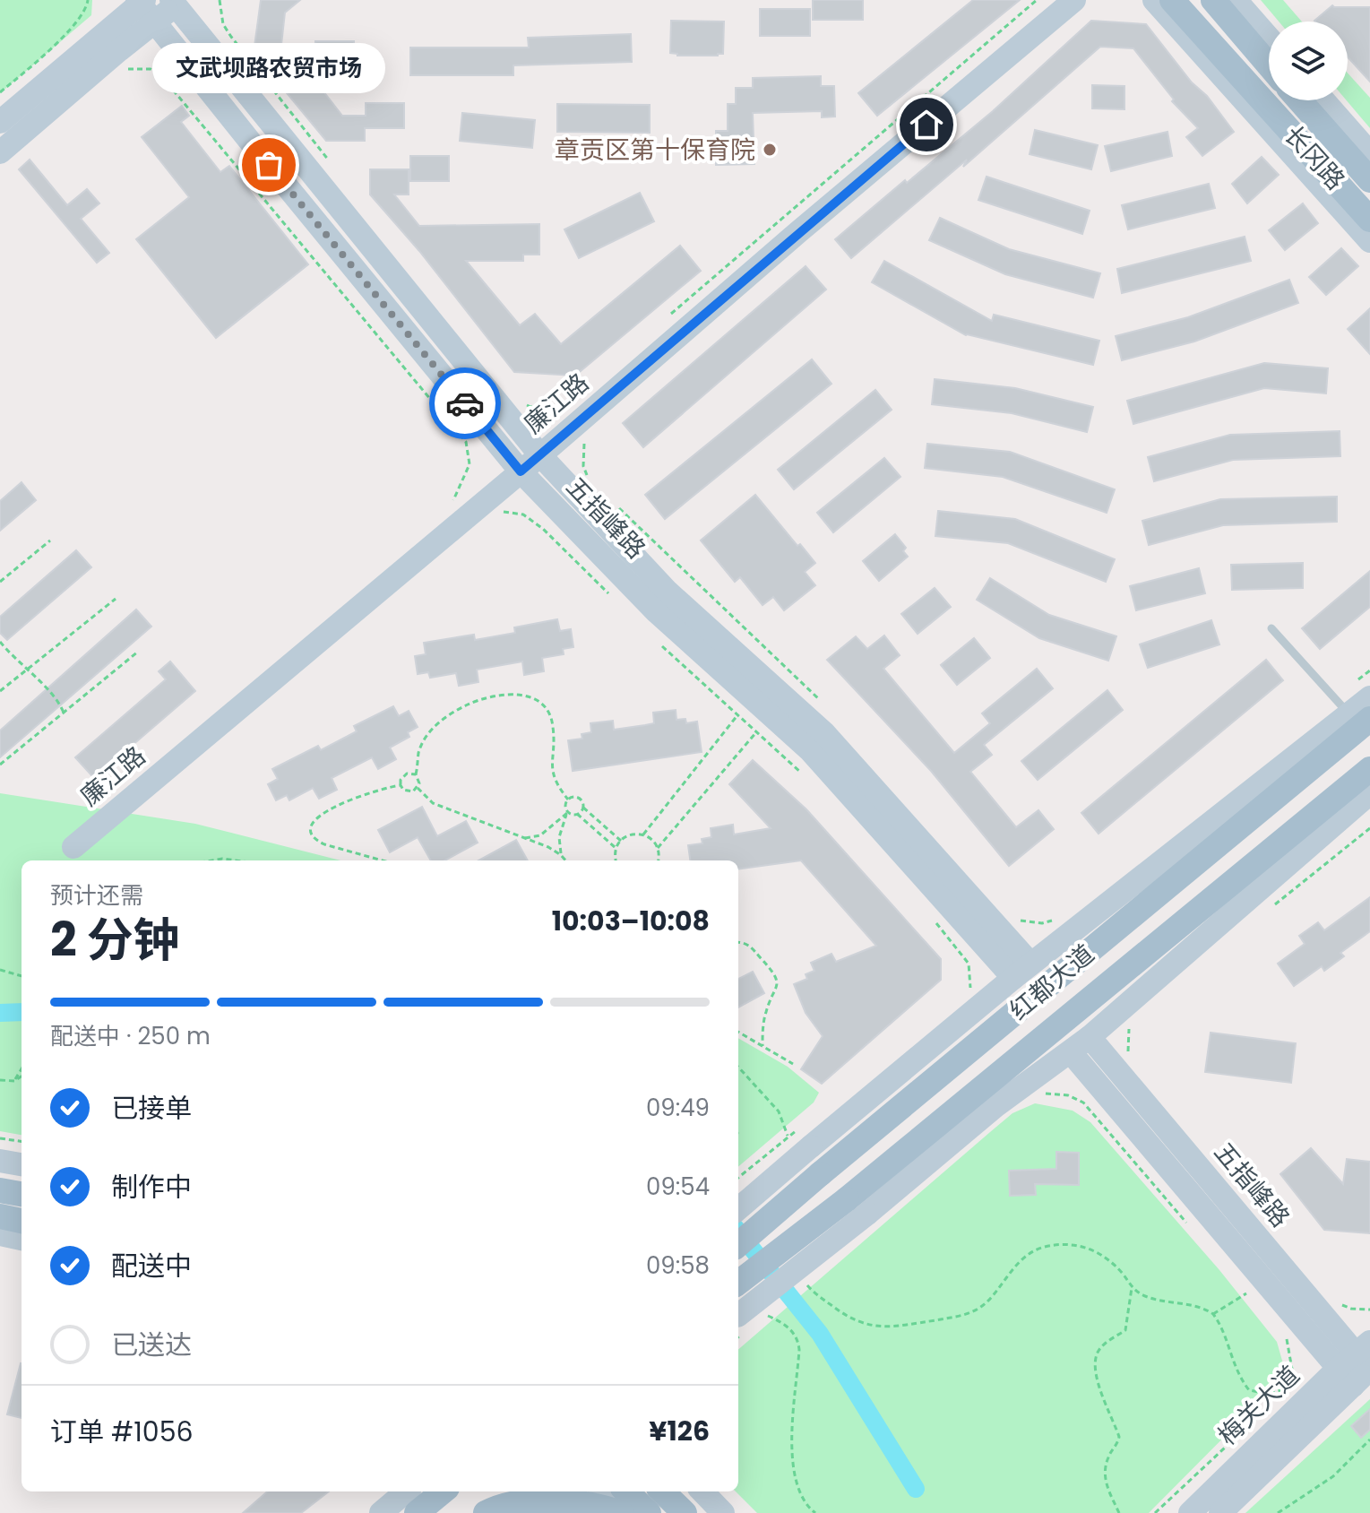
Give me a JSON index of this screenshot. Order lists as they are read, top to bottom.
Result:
{
  "streets": {
    "main road": [
      "长冈路",
      "廉江路",
      "五指峰路",
      "红都大道",
      "梅关大道"
    ]
  },
  "crossings": [
    ["廉江路", "五指峰路"],
    ["五指峰路", "梅关大道"]
  ],
  "places": ["章贡区第十保育院", "文武坝路农贸市场"],
  "page": {
    "bubble": "文武坝路农贸市场",
    "heading": ["2 分钟", "预计还需", "10:03–10:08"],
    "panel": ["订单 #1056", "¥126"],
    "bar": "配送中 · 250 m",
    "list": [
      ["已接单", "09:49"],
      ["制作中", "09:54"],
      ["配送中", "09:58"],
      "已送达"
    ]
  }
}
